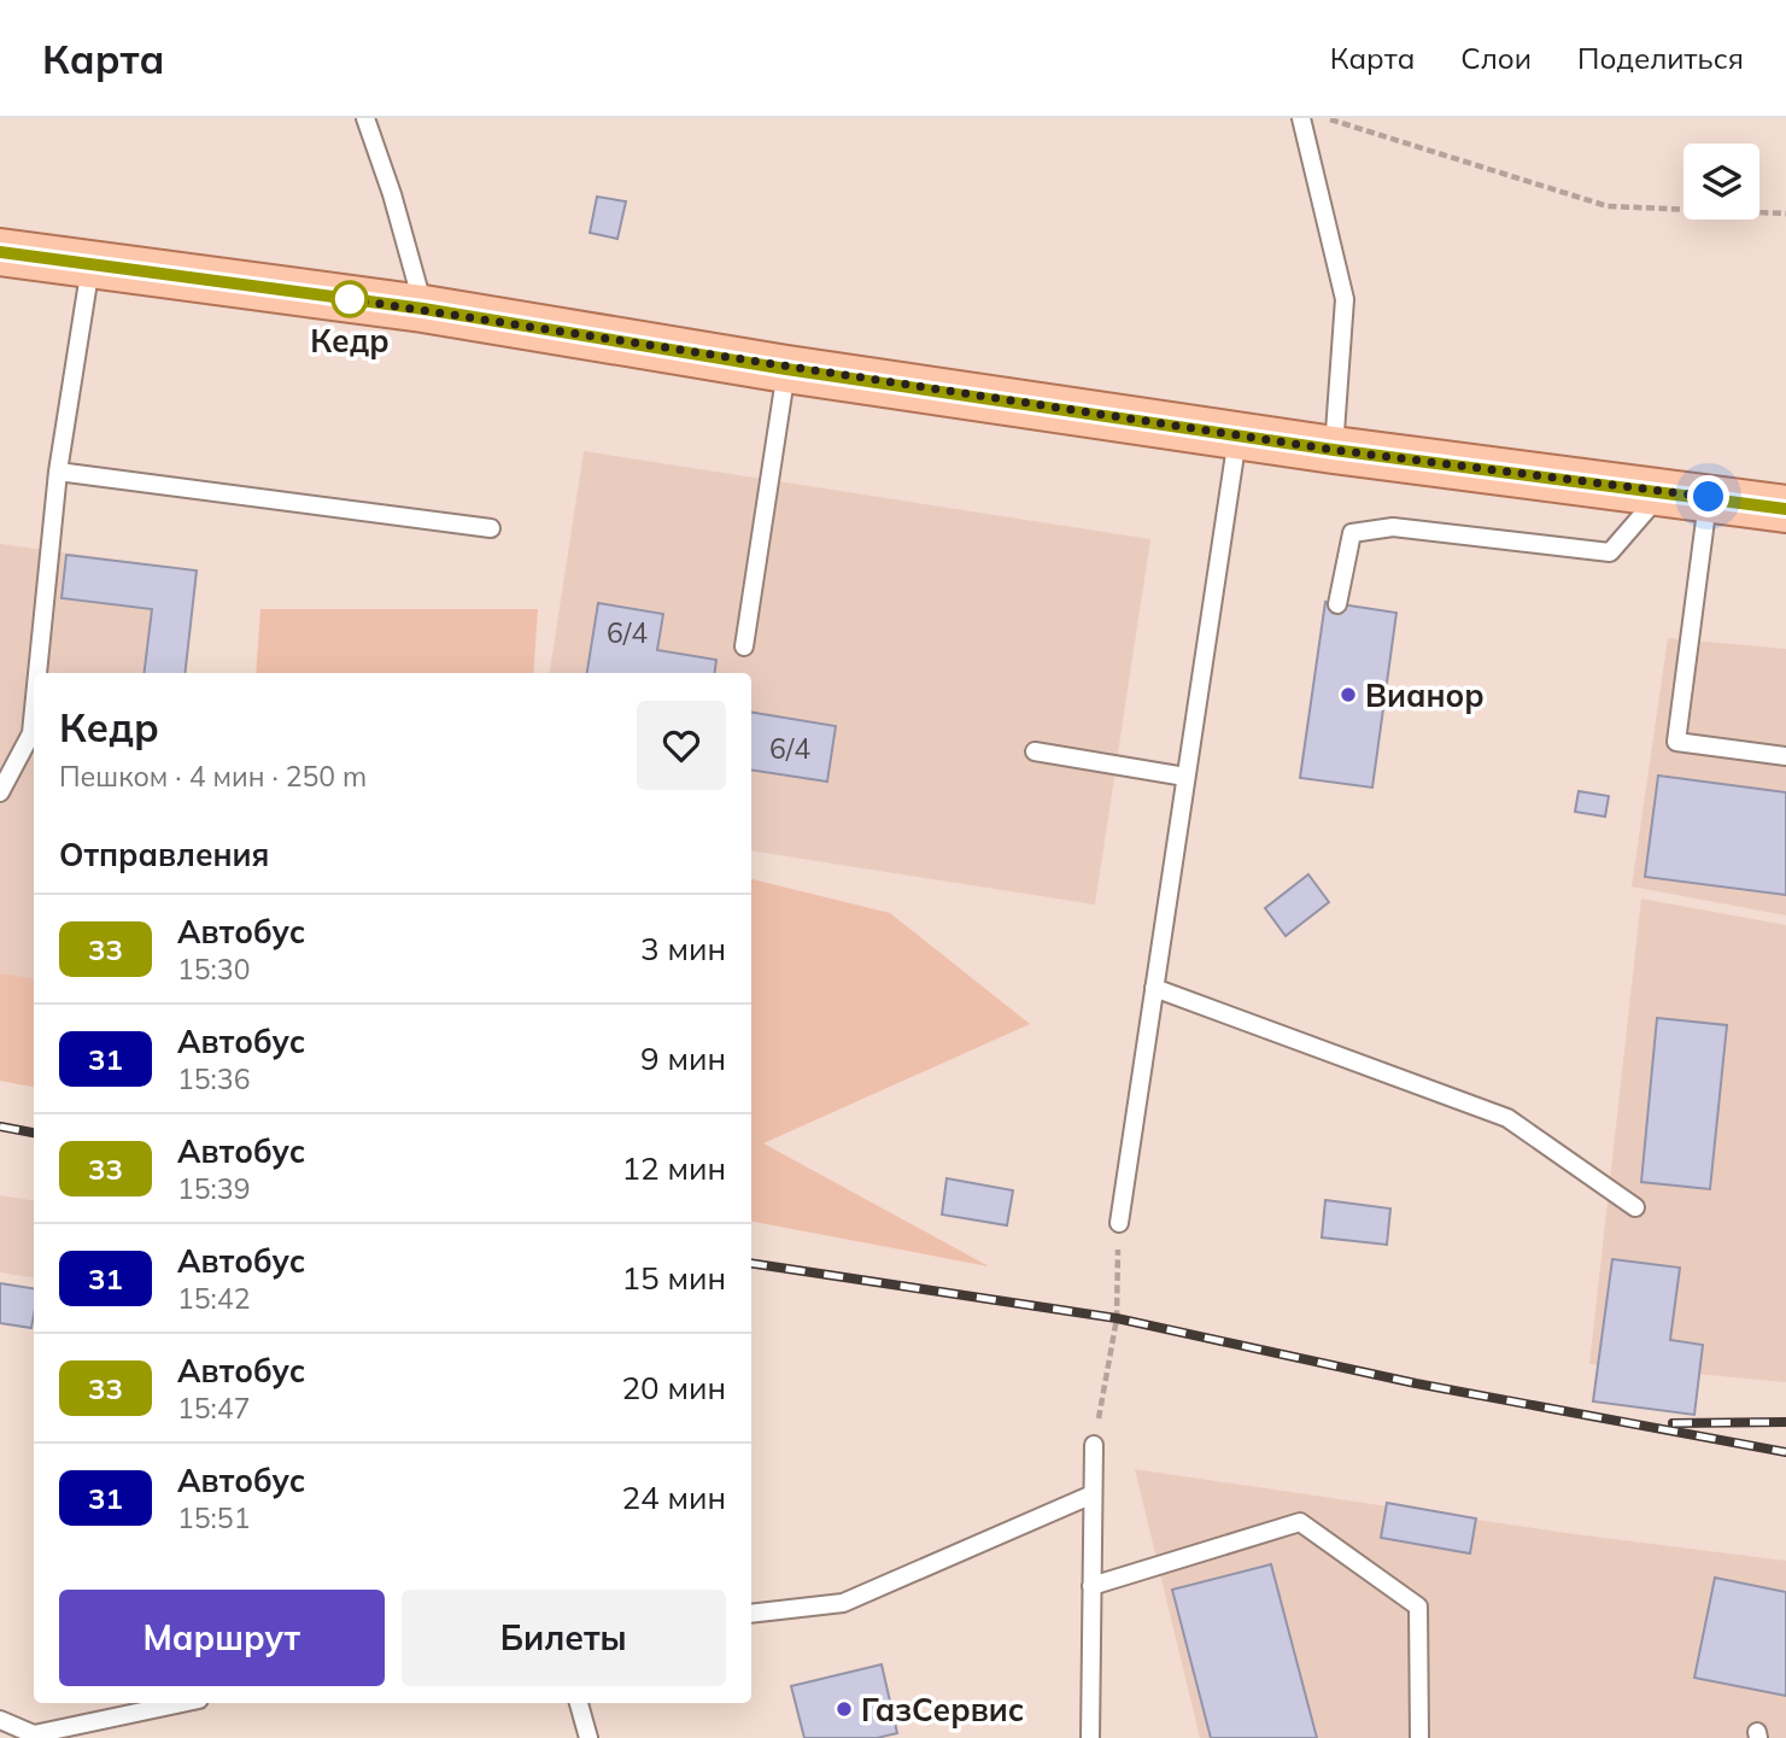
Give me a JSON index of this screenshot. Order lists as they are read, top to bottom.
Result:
{
  "places": ["Кедр", "Вианор", "ГазСервис"],
  "lines": ["bus line 33"],
  "house_numbers": ["6/4", "6/4"],
  "page": {
    "header": "Карта",
    "nav": ["Карта", "Слои", "Поделиться"],
    "heading": [
      ["Кедр", "Пешком · 4 мин · 250 m"],
      "Отправления"
    ],
    "list": [
      {
        "mark": "33",
        "name": "Автобус",
        "note": "15:30",
        "value": "3 мин"
      },
      {
        "mark": "31",
        "name": "Автобус",
        "note": "15:36",
        "value": "9 мин"
      },
      {
        "mark": "33",
        "name": "Автобус",
        "note": "15:39",
        "value": "12 мин"
      },
      {
        "mark": "31",
        "name": "Автобус",
        "note": "15:42",
        "value": "15 мин"
      },
      {
        "mark": "33",
        "name": "Автобус",
        "note": "15:47",
        "value": "20 мин"
      },
      {
        "mark": "31",
        "name": "Автобус",
        "note": "15:51",
        "value": "24 мин"
      }
    ],
    "buttons": ["Маршрут", "Билеты"]
  }
}
